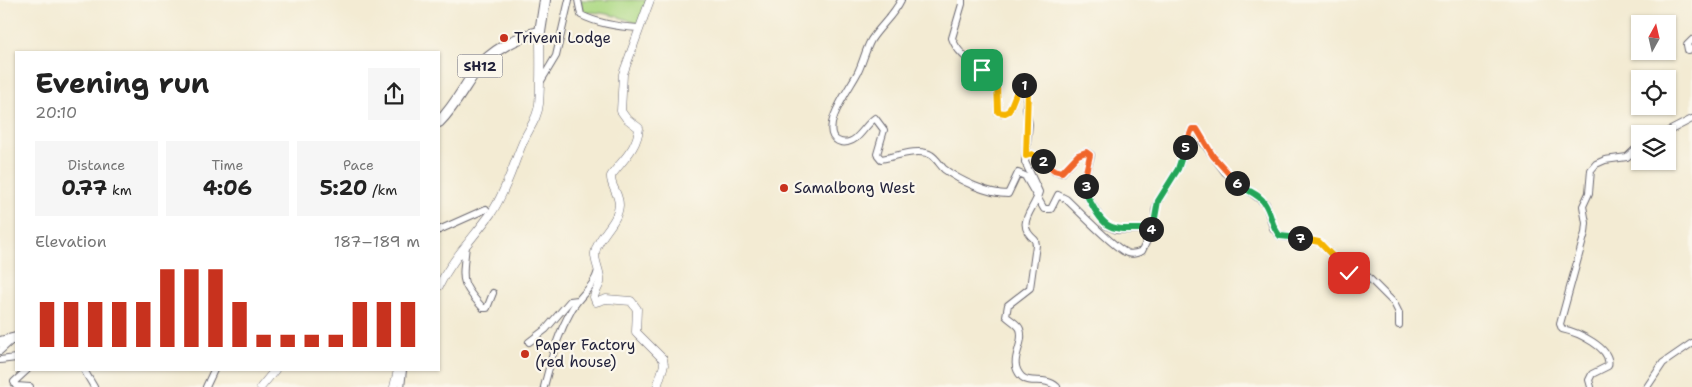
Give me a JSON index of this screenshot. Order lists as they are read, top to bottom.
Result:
{
  "streets": {
    "main road": ["SH12"]
  },
  "places": ["Triveni Lodge", "Samalbong West", "Paper Factory (red house)"],
  "north": "top",
  "page": {
    "heading": ["Evening run", "20:10"],
    "pins": [
      "1",
      "5",
      "2",
      "6",
      "3",
      "4",
      "7"
    ],
    "stats": [
      ["Distance", "0.77 km"],
      ["Time", "4:06"],
      ["Pace", "5:20 /km"]
    ],
    "chart": ["Elevation", "187–189 m"]
  }
}
